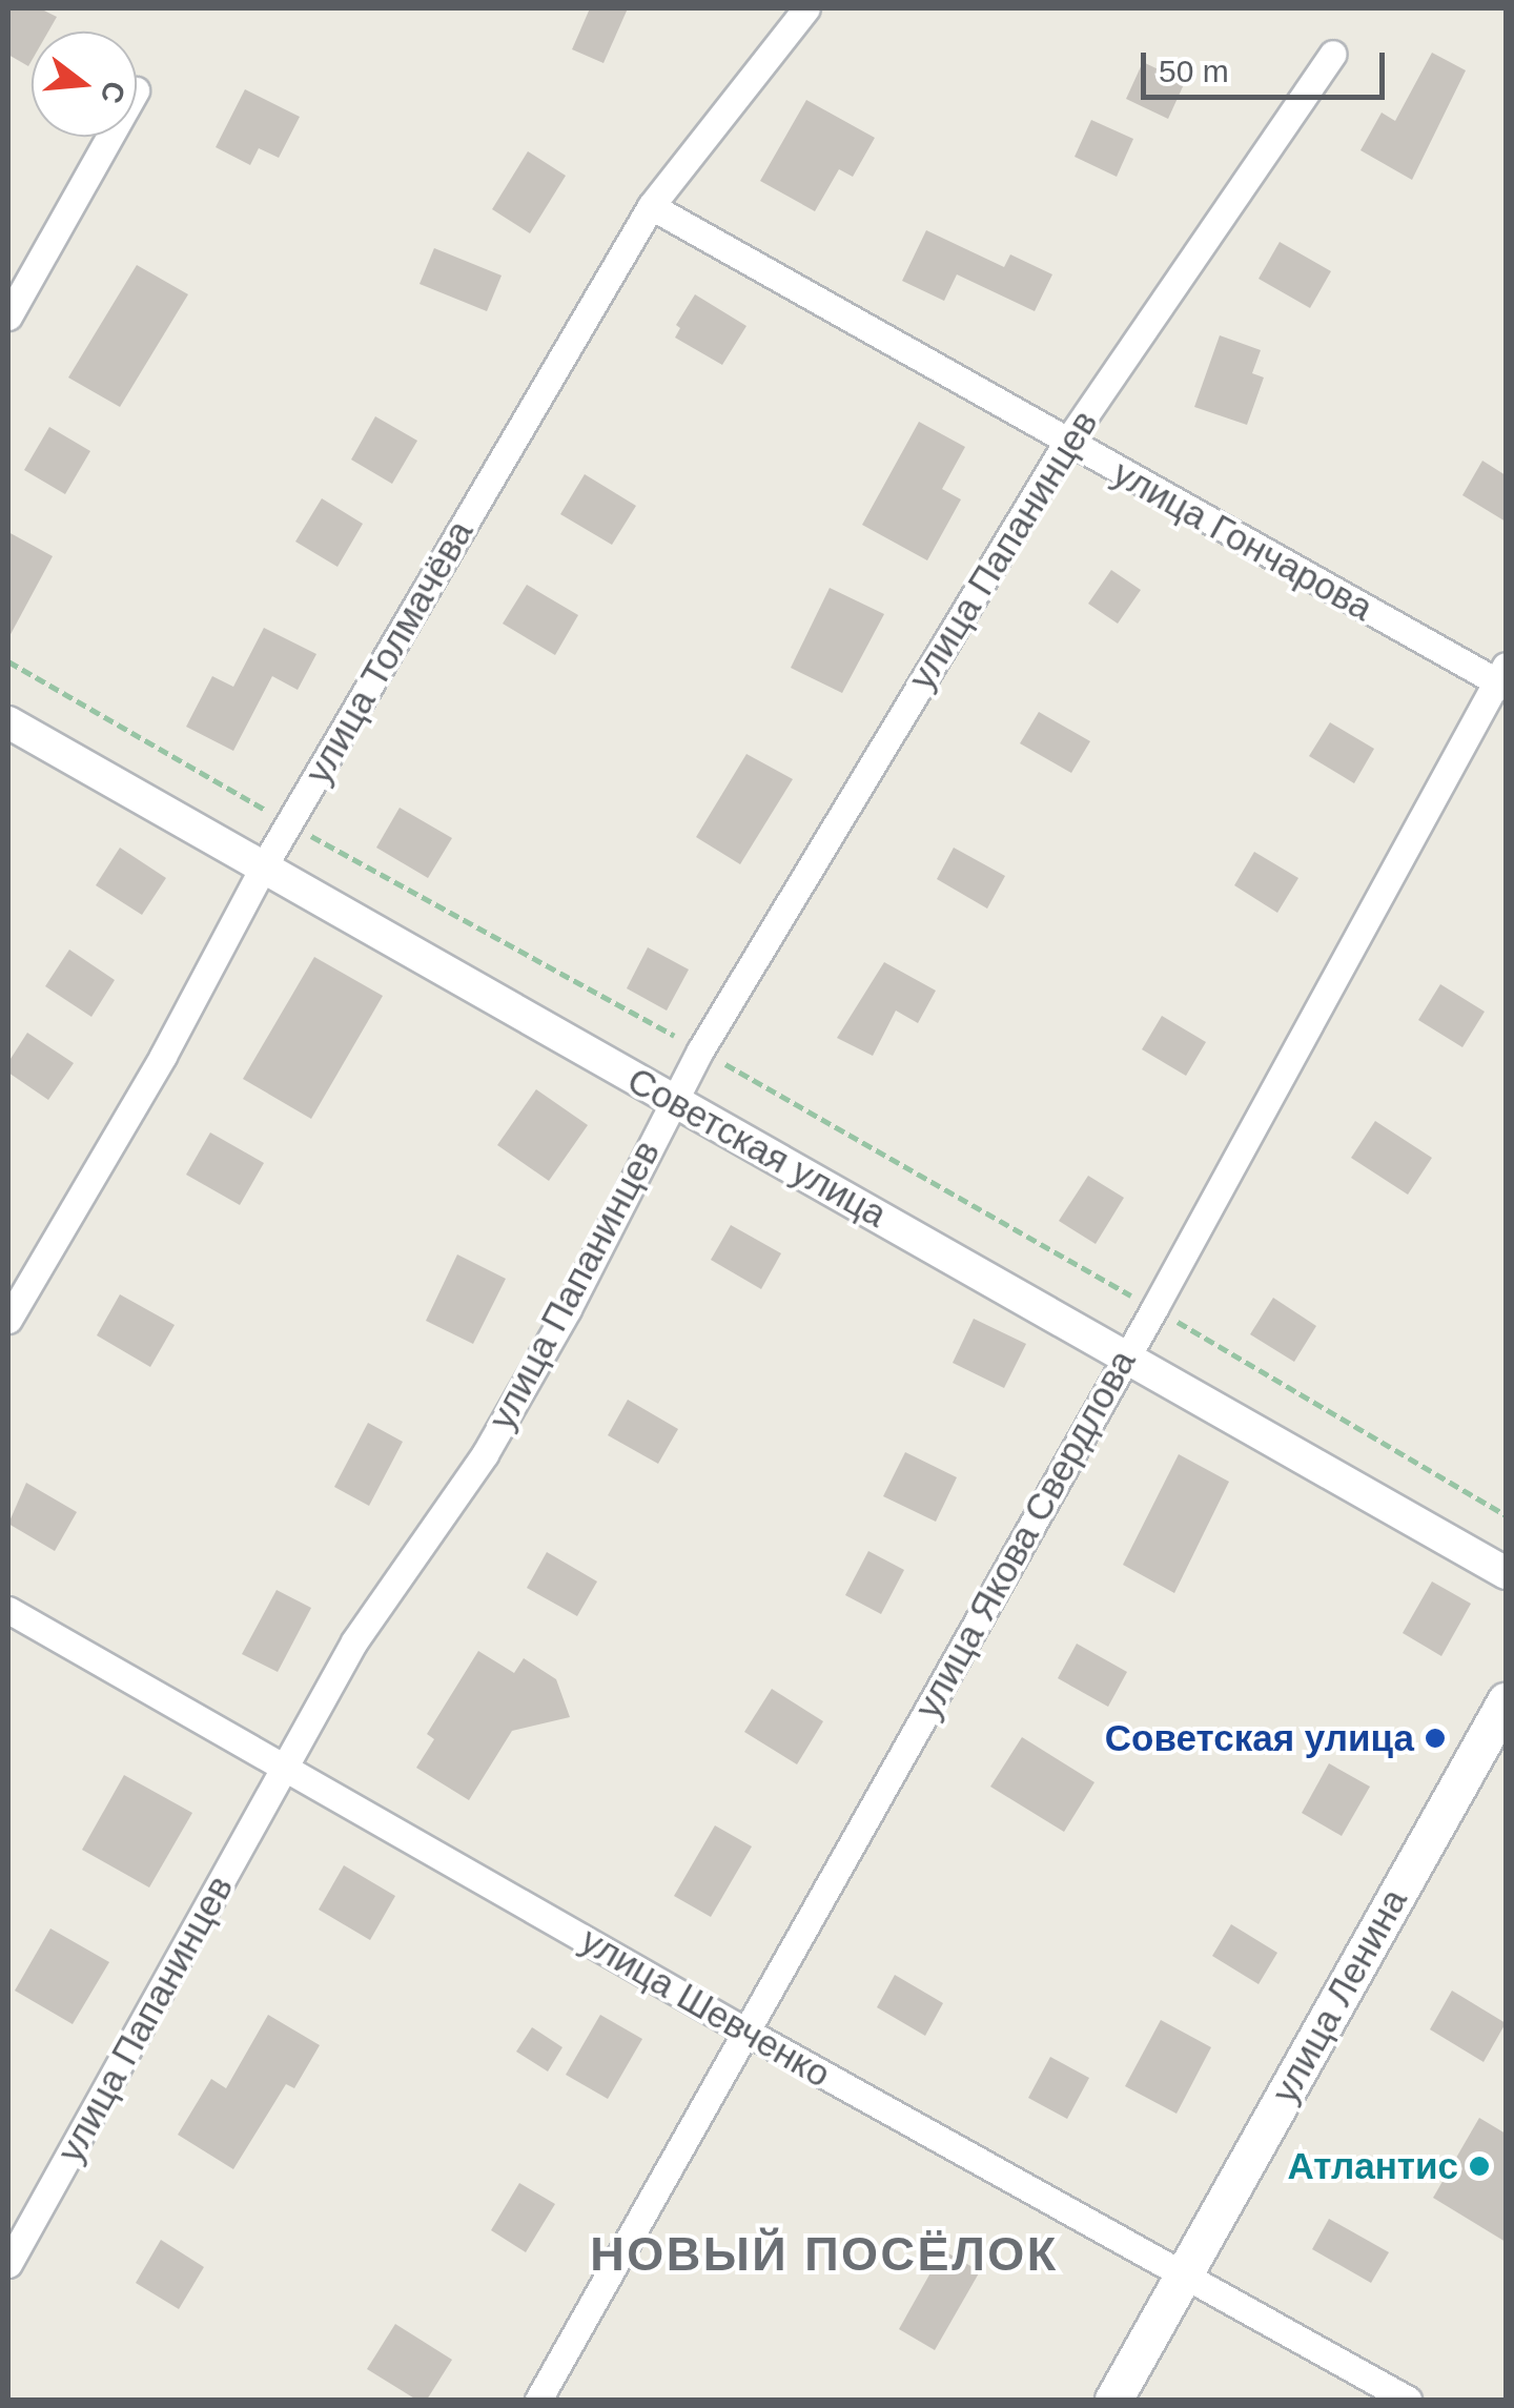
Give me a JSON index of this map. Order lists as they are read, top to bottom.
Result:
{
  "streets": {
    "main road": ["улица Ленина"],
    "street": [
      "улица Гончарова",
      "улица Папанинцев",
      "улица Толмачёва",
      "Советская улица",
      "улица Якова Свердлова",
      "улица Шевченко"
    ]
  },
  "crossings": [
    ["улица Гончарова", "улица Папанинцев"],
    ["улица Гончарова", "улица Толмачёва"],
    ["улица Гончарова", "улица Якова Свердлова"],
    ["улица Папанинцев", "Советская улица"],
    ["улица Папанинцев", "улица Шевченко"],
    ["улица Толмачёва", "Советская улица"],
    ["Советская улица", "улица Якова Свердлова"],
    ["улица Якова Свердлова", "улица Шевченко"],
    ["улица Ленина", "улица Шевченко"]
  ],
  "districts": ["НОВЫЙ ПОСЁЛОК"],
  "places": ["Советская улица", "Атлантис"],
  "scale_bar": "50 m",
  "north": "right"
}
